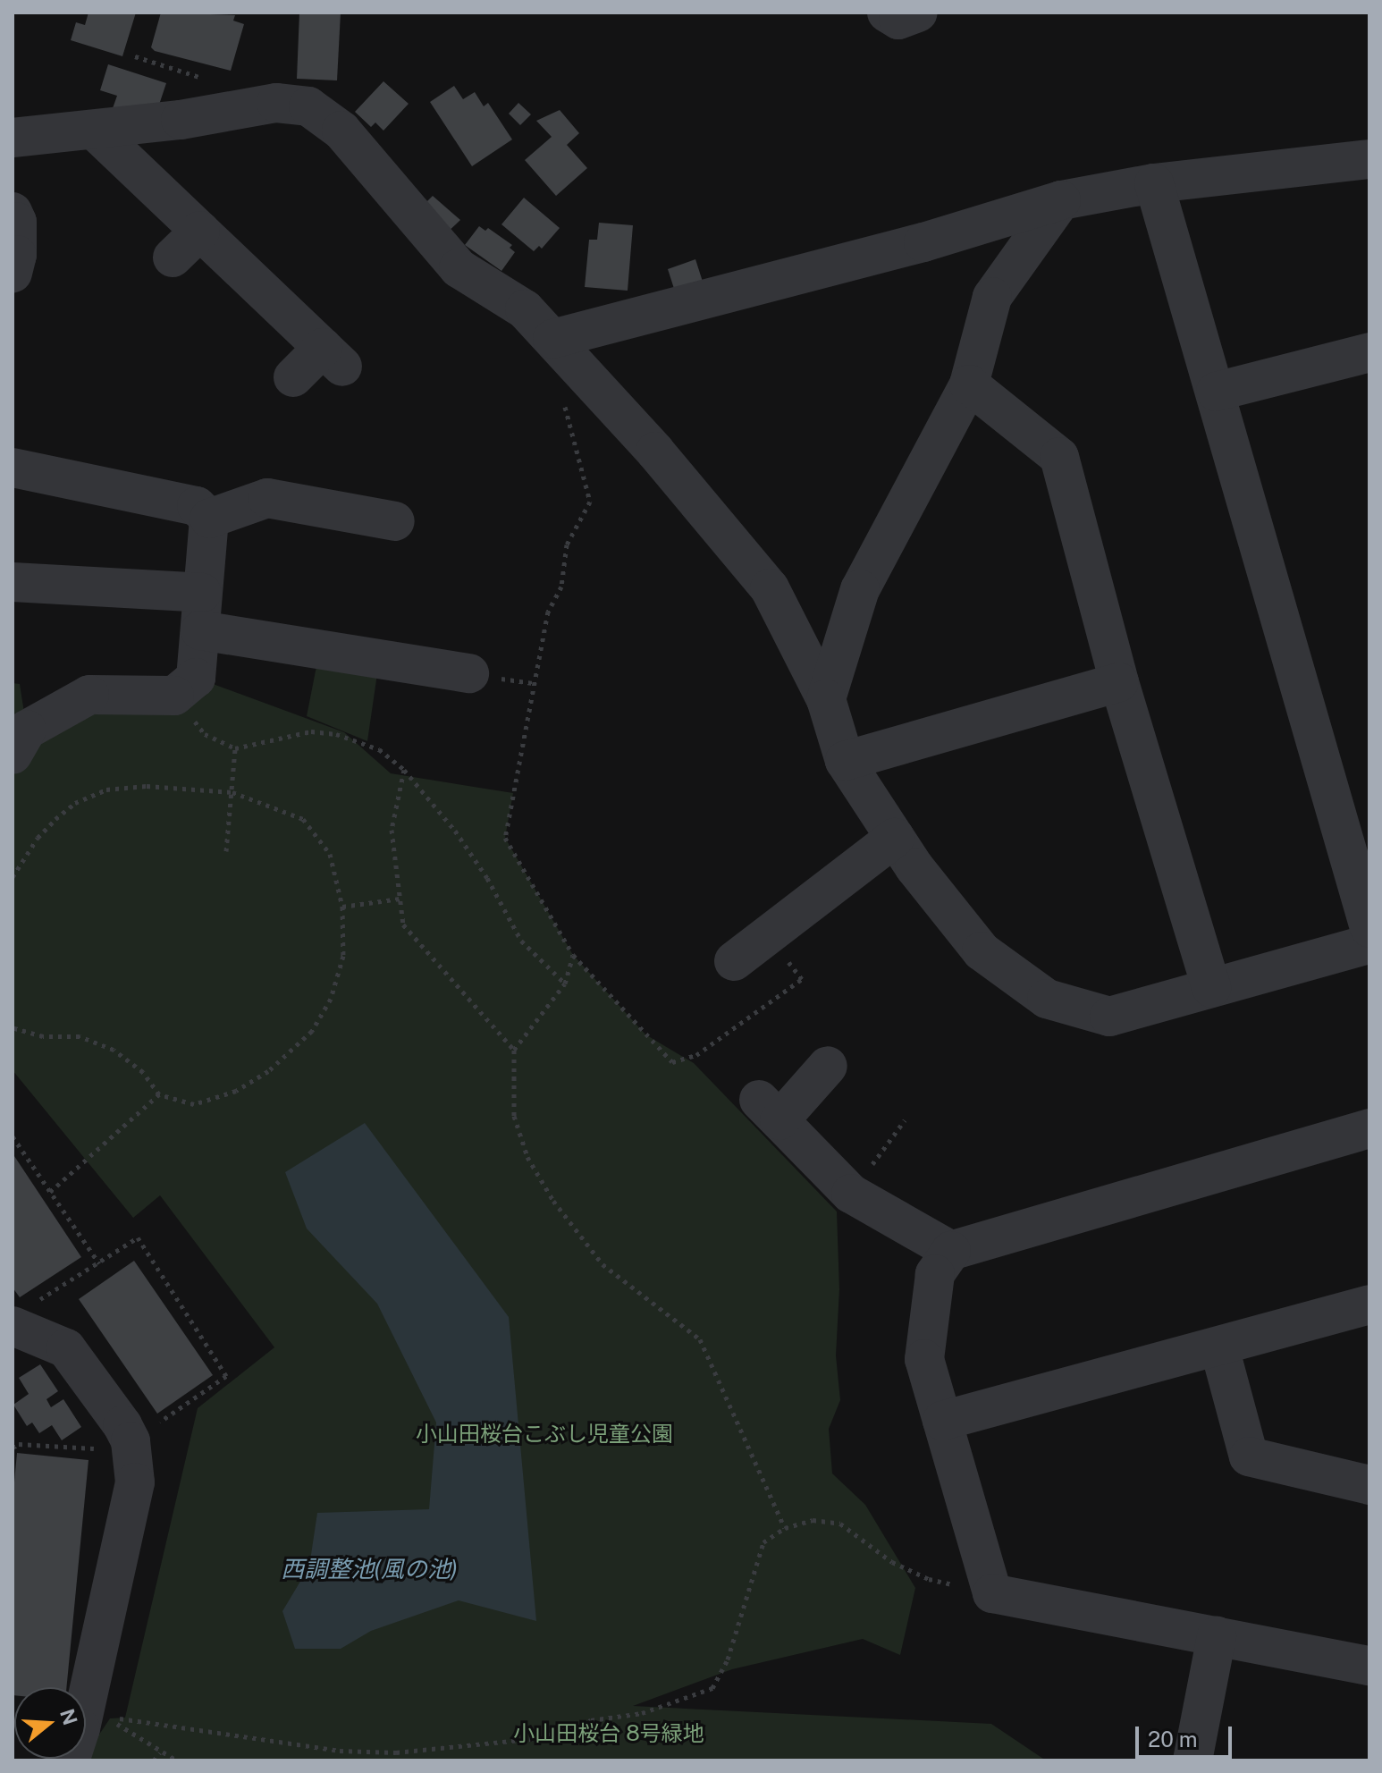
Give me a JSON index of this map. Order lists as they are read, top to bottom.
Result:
{
  "water": ["西調整池(風の池)"],
  "parks": ["小山田桜台こぶし児童公園", "小山田桜台 8号緑地"],
  "scale_bar": "20 m",
  "north": "right"
}
